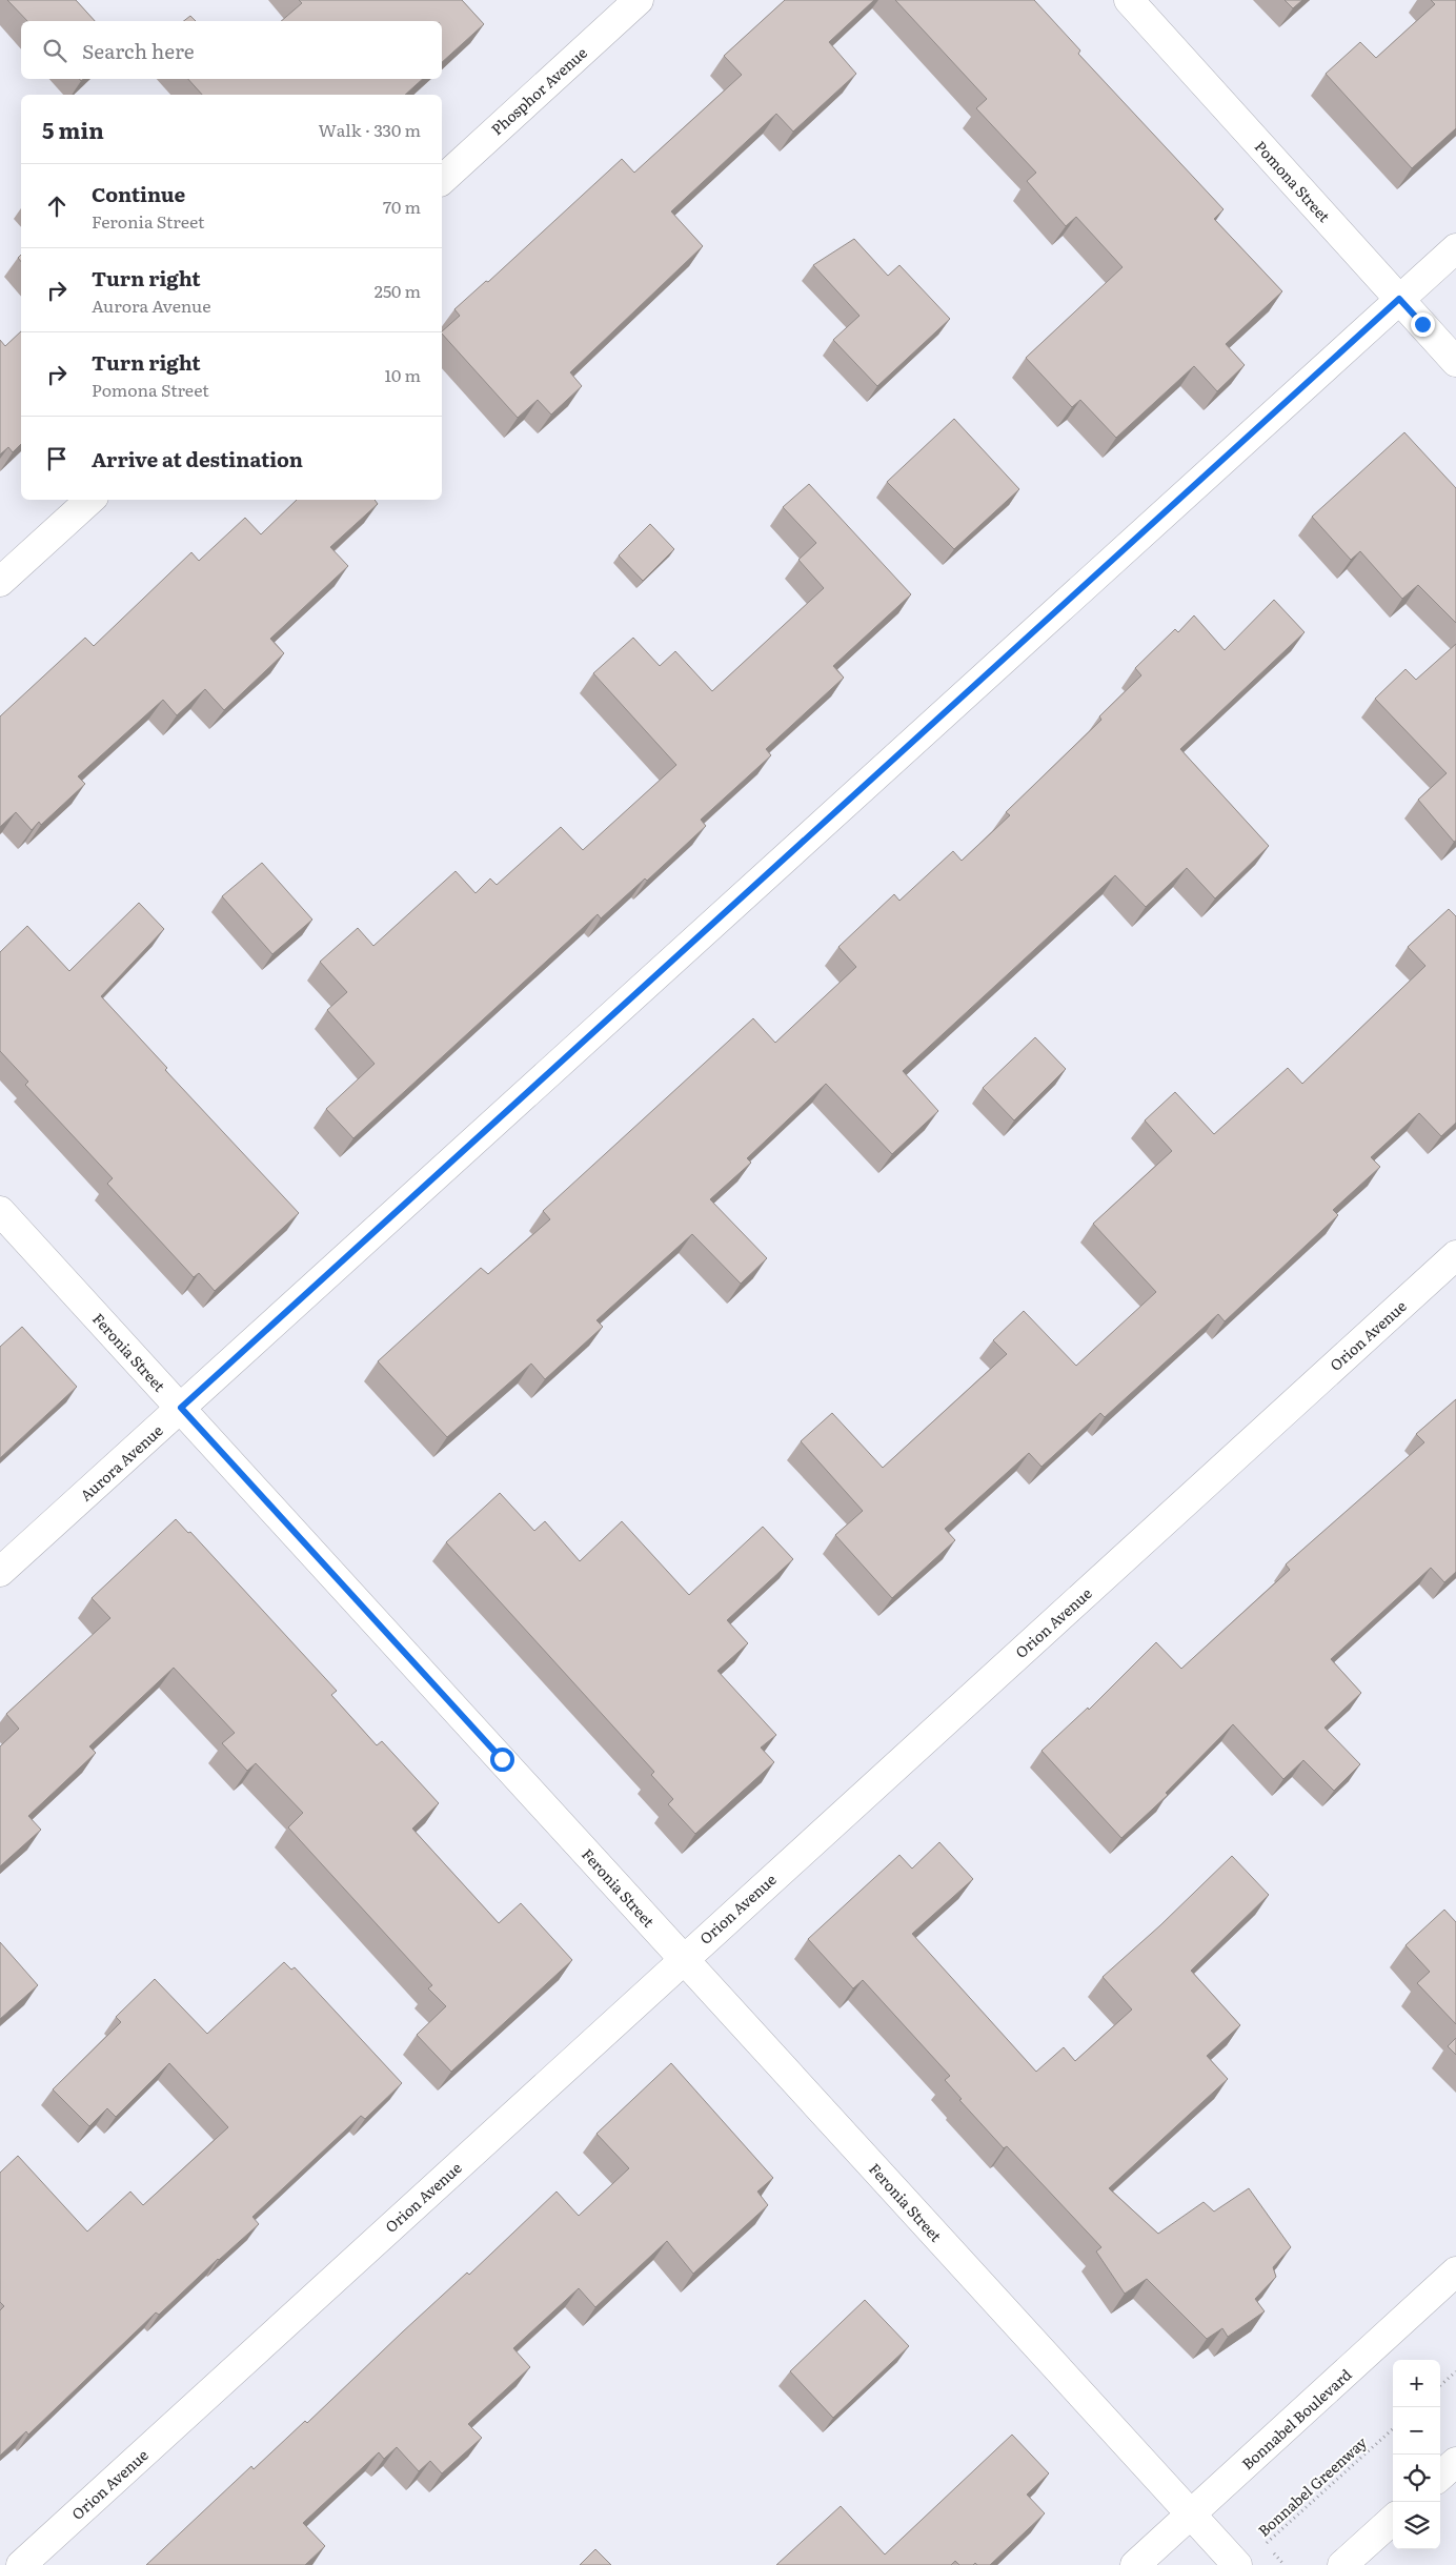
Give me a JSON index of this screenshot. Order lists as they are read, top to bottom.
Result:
{
  "streets": {
    "street": [
      "Phosphor Avenue",
      "Pomona Street",
      "Orion Avenue",
      "Feronia Street",
      "Aurora Avenue",
      "Bonnabel Boulevard"
    ],
    "path": ["Bonnabel Greenway"]
  },
  "crossings": [
    ["Pomona Street", "Aurora Avenue"],
    ["Orion Avenue", "Feronia Street"],
    ["Feronia Street", "Aurora Avenue"],
    ["Feronia Street", "Bonnabel Boulevard"]
  ],
  "page": {
    "search": "Search here",
    "heading": ["5 min", "Walk · 330 m"],
    "list": [
      ["Continue", "Feronia Street", "70 m"],
      ["Turn right", "Aurora Avenue", "250 m"],
      ["Turn right", "Pomona Street", "10 m"],
      "Arrive at destination"
    ],
    "map_buttons": ["+", "−"]
  }
}
